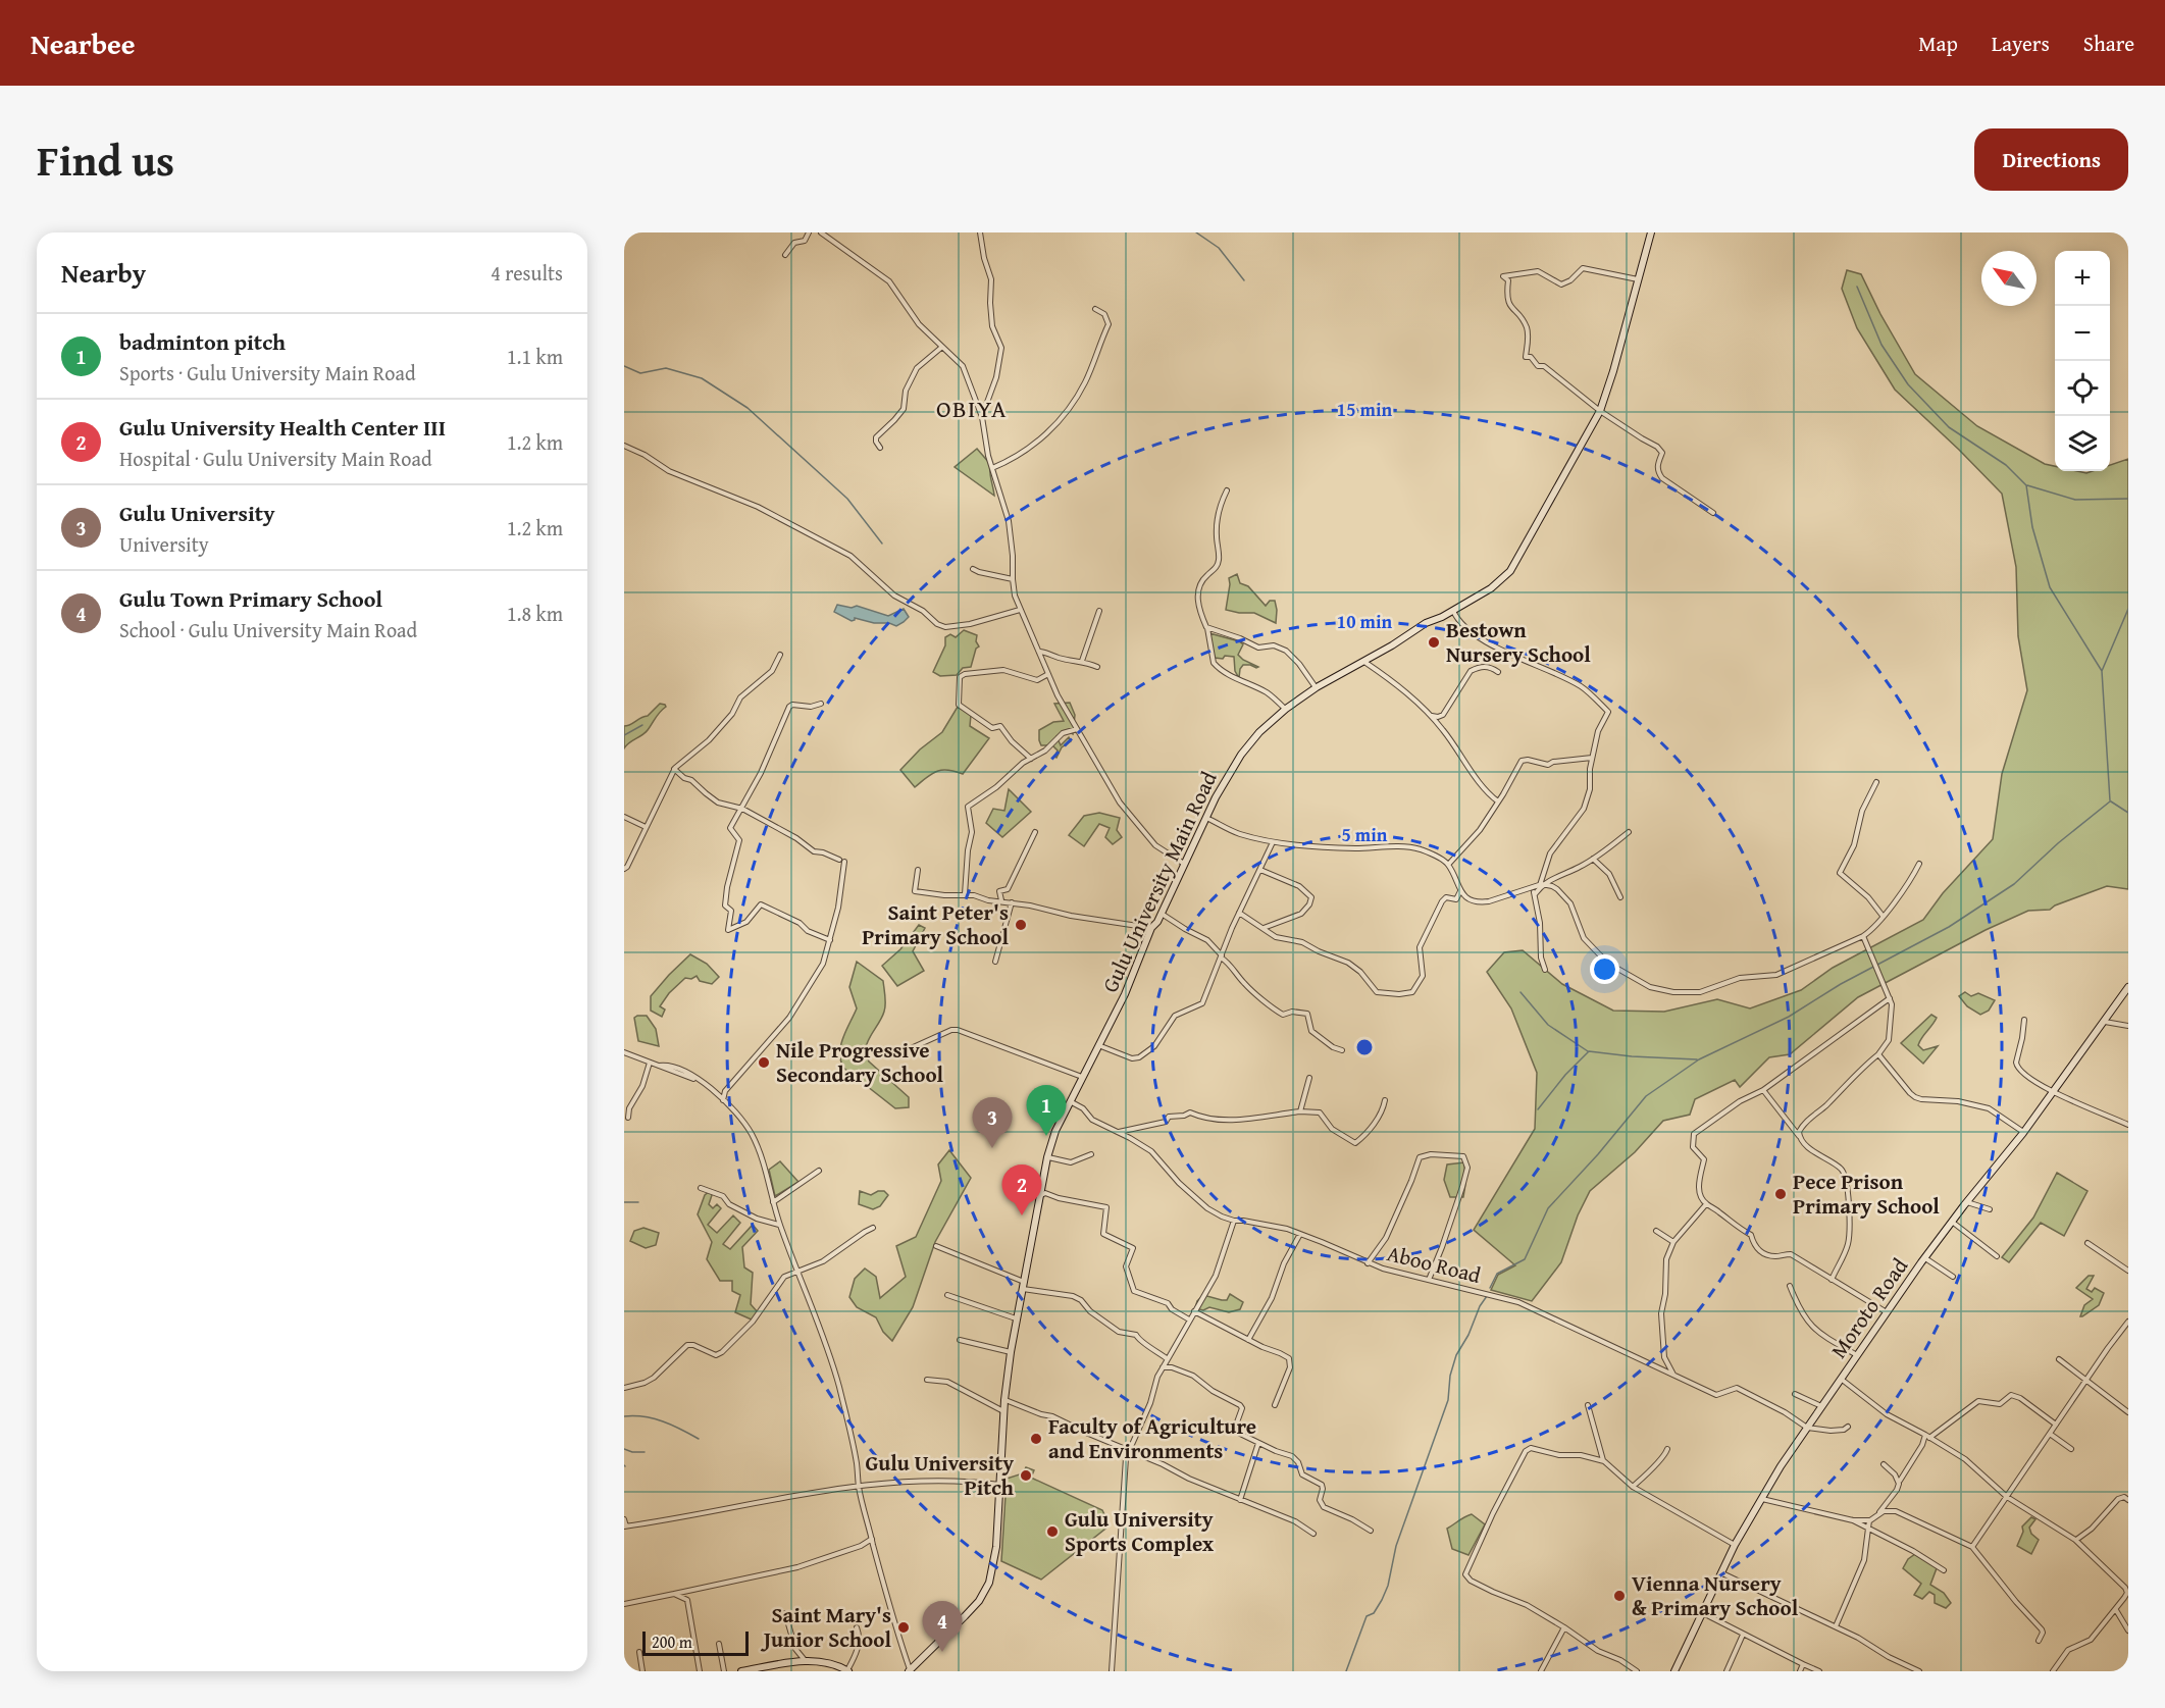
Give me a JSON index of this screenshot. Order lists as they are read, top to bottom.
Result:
{
  "streets": {
    "street": ["Gulu University Main Road", "Aboo Road", "Moroto Road"]
  },
  "crossings": [
    ["Gulu University Main Road", "Aboo Road"],
    ["Aboo Road", "Moroto Road"]
  ],
  "districts": ["OBIYA"],
  "places": [
    "Bestown Nursery School",
    "Saint Peter's Primary School",
    "Nile Progressive Secondary School",
    "Pece Prison Primary School",
    "Faculty of Agriculture and Environments",
    "Gulu University Pitch",
    "Gulu University Sports Complex",
    "Vienna Nursery & Primary School",
    "Saint Mary's Junior School"
  ],
  "scale_bar": "200 m",
  "north": "top left",
  "page": {
    "header": "Nearbee",
    "nav": ["Map", "Layers", "Share"],
    "title": "Find us",
    "buttons": "Directions",
    "heading": ["Nearby", "4 results"],
    "map_buttons": ["+", "−"],
    "list": [
      {
        "mark": "1",
        "name": "badminton pitch",
        "note": "Sports · Gulu University Main Road",
        "value": "1.1 km"
      },
      {
        "mark": "2",
        "name": "Gulu University Health Center III",
        "note": "Hospital · Gulu University Main Road",
        "value": "1.2 km"
      },
      {
        "mark": "3",
        "name": "Gulu University",
        "note": "University",
        "value": "1.2 km"
      },
      {
        "mark": "4",
        "name": "Gulu Town Primary School",
        "note": "School · Gulu University Main Road",
        "value": "1.8 km"
      }
    ],
    "pins": [
      "1",
      "3",
      "2",
      "4"
    ],
    "scale": "200 m"
  },
  "rings": ["15 min", "10 min", "5 min"]
}
